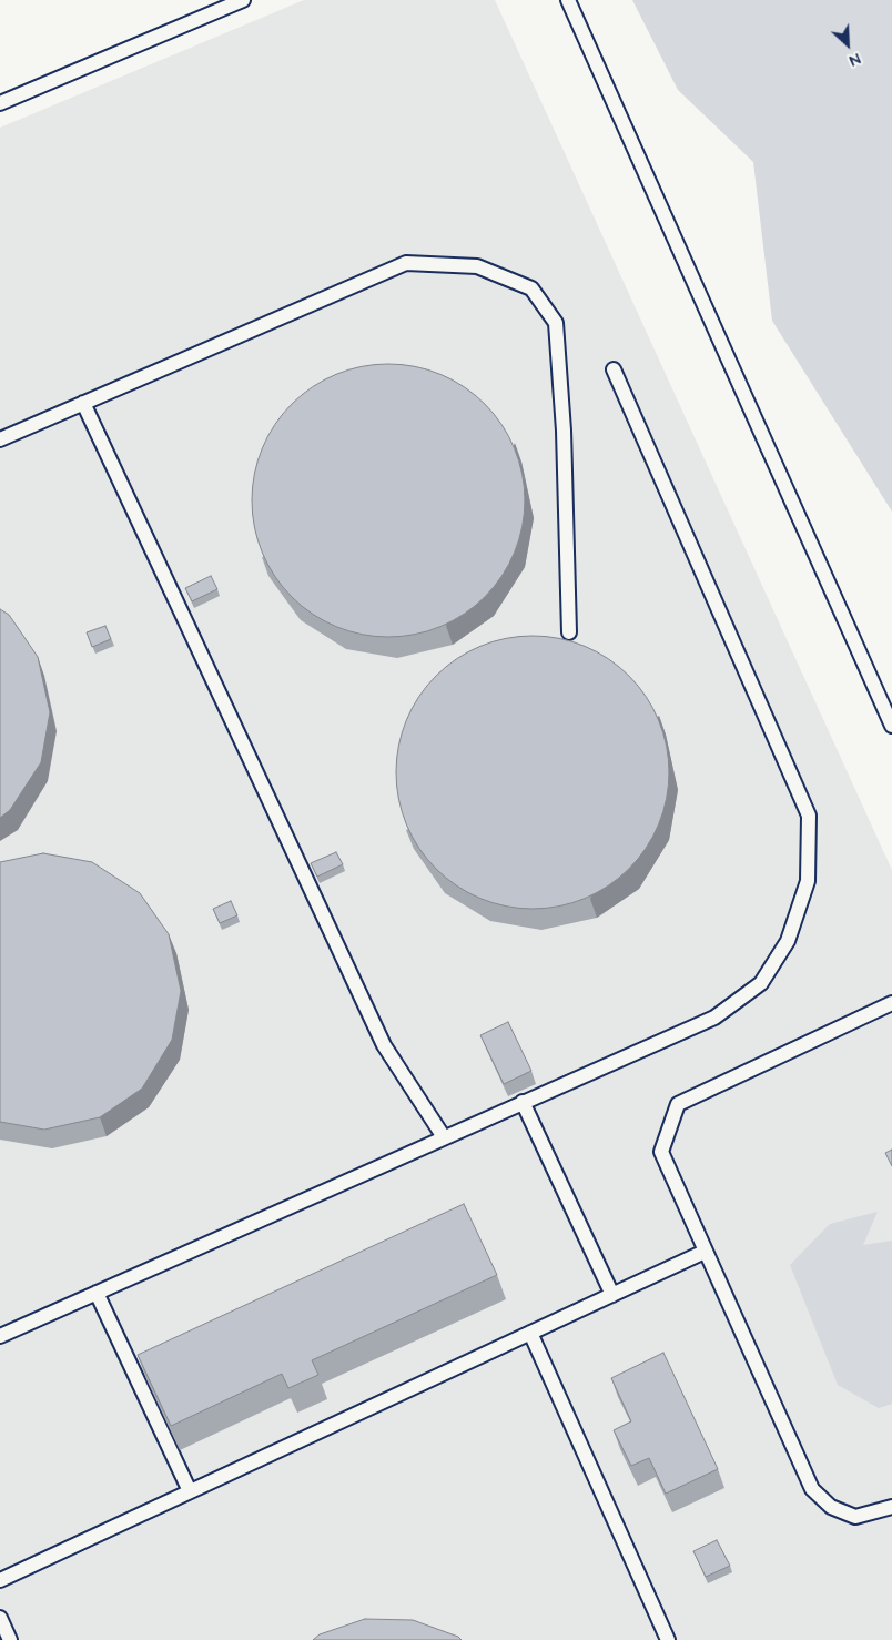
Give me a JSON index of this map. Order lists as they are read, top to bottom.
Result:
{
  "north": "bottom right"
}
